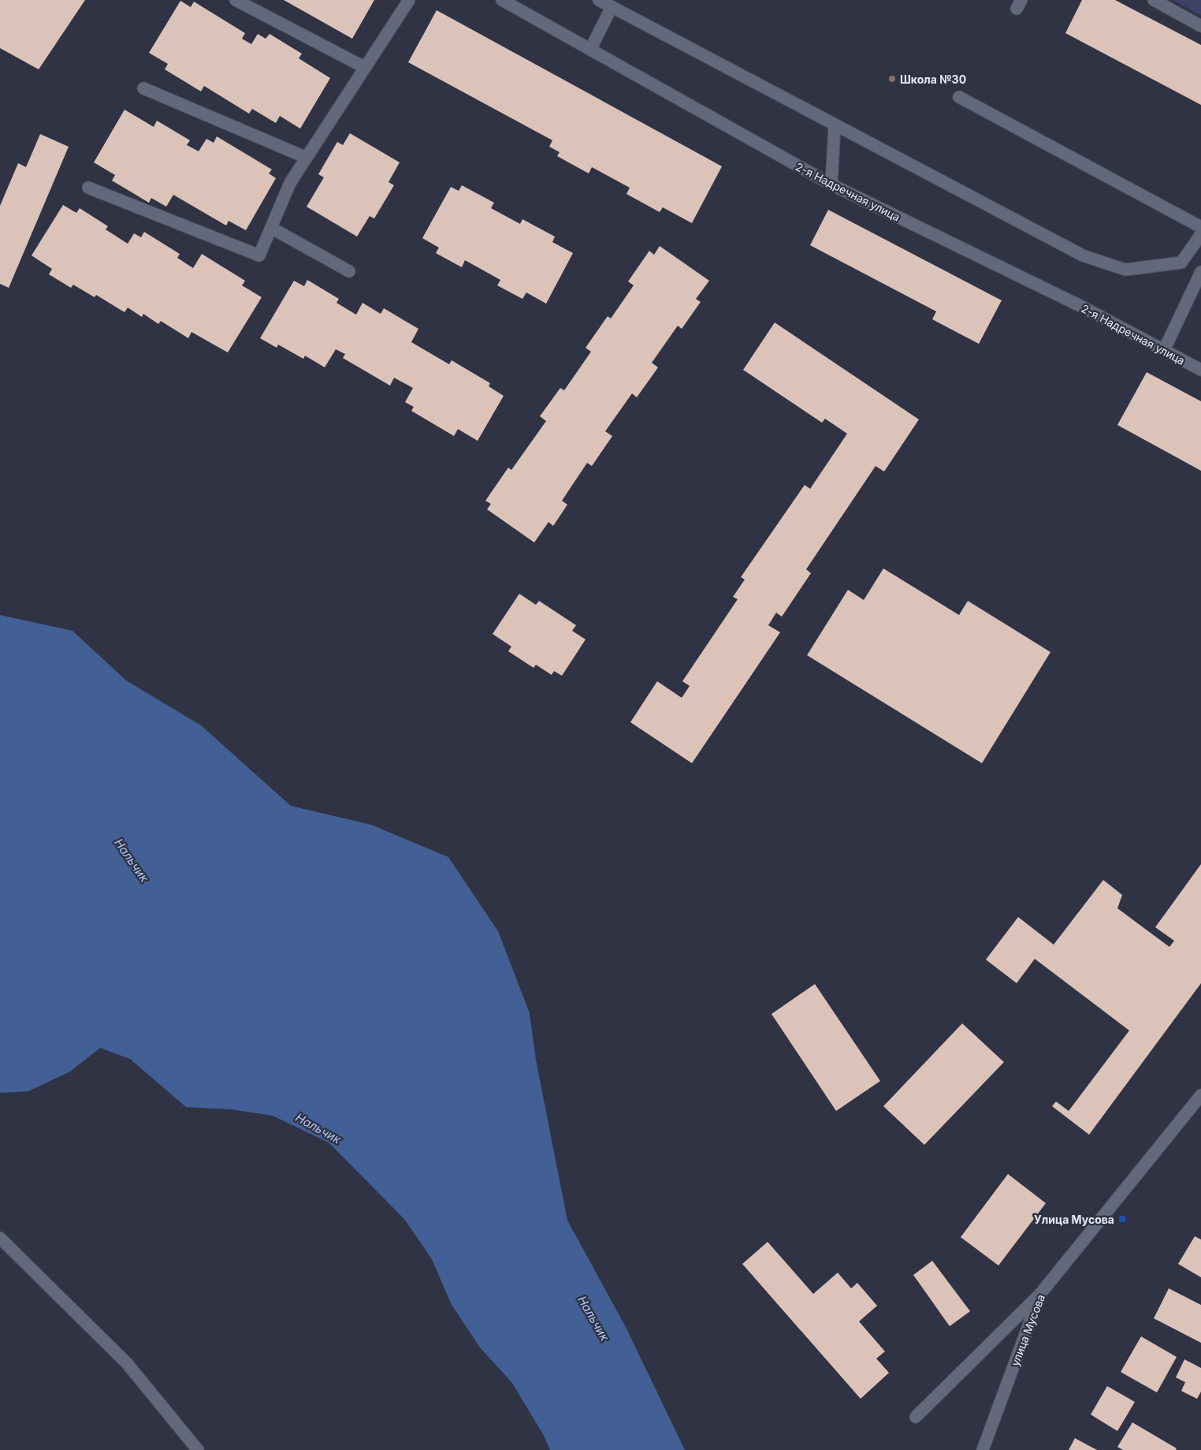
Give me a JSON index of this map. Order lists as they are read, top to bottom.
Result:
{
  "streets": {
    "street": ["2-я Надречная улица", "улица Мусова"]
  },
  "water": ["Нальчик"],
  "places": {
    "other": ["Школа №30"],
    "transit": ["Улица Мусова"]
  }
}
